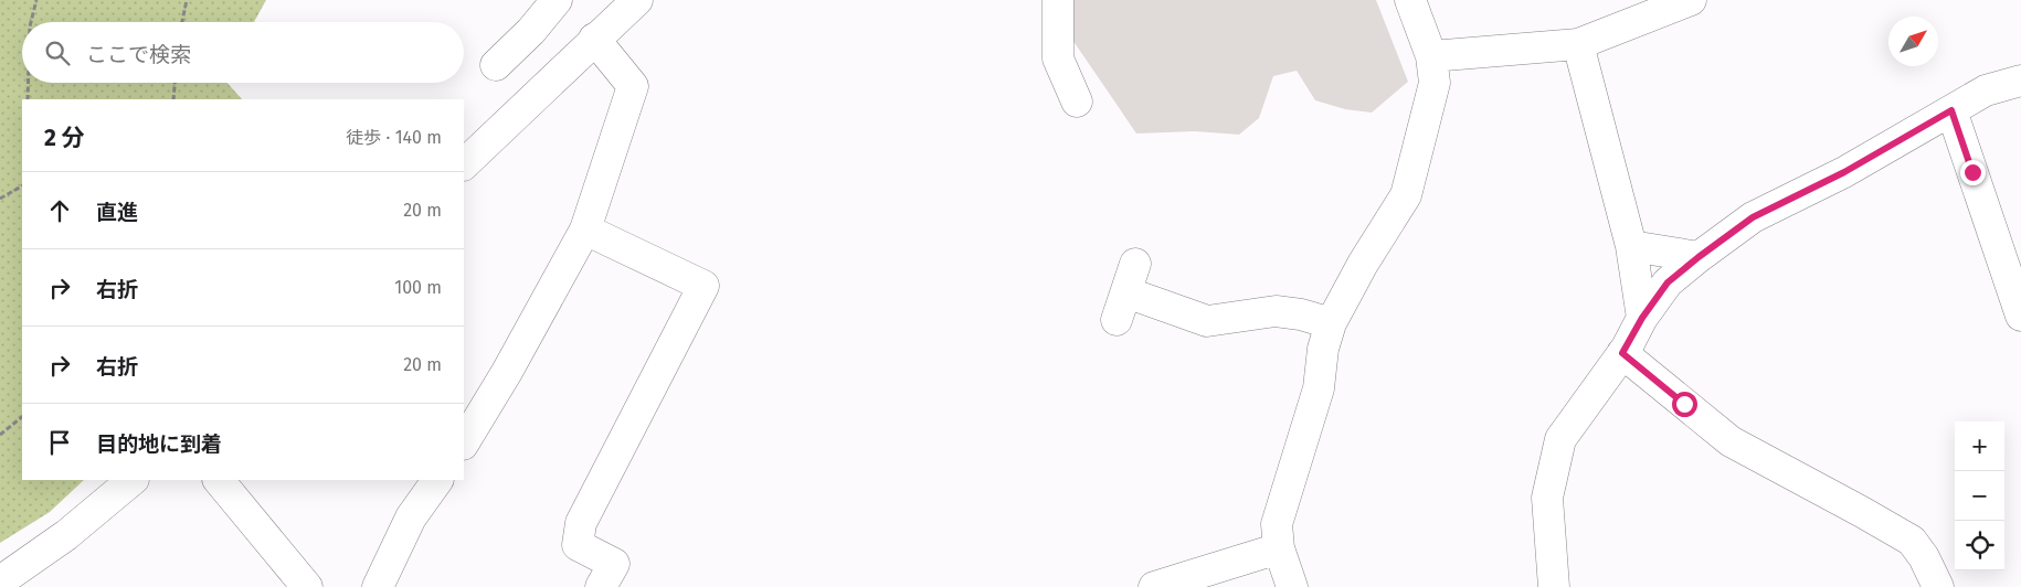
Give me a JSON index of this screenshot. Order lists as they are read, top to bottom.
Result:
{
  "north": "top right",
  "page": {
    "search": "ここで検索",
    "heading": ["2 分", "徒歩 · 140 m"],
    "list": [
      ["直進", "20 m"],
      ["右折", "100 m"],
      ["右折", "20 m"],
      "目的地に到着"
    ],
    "map_buttons": ["+", "−"]
  }
}
